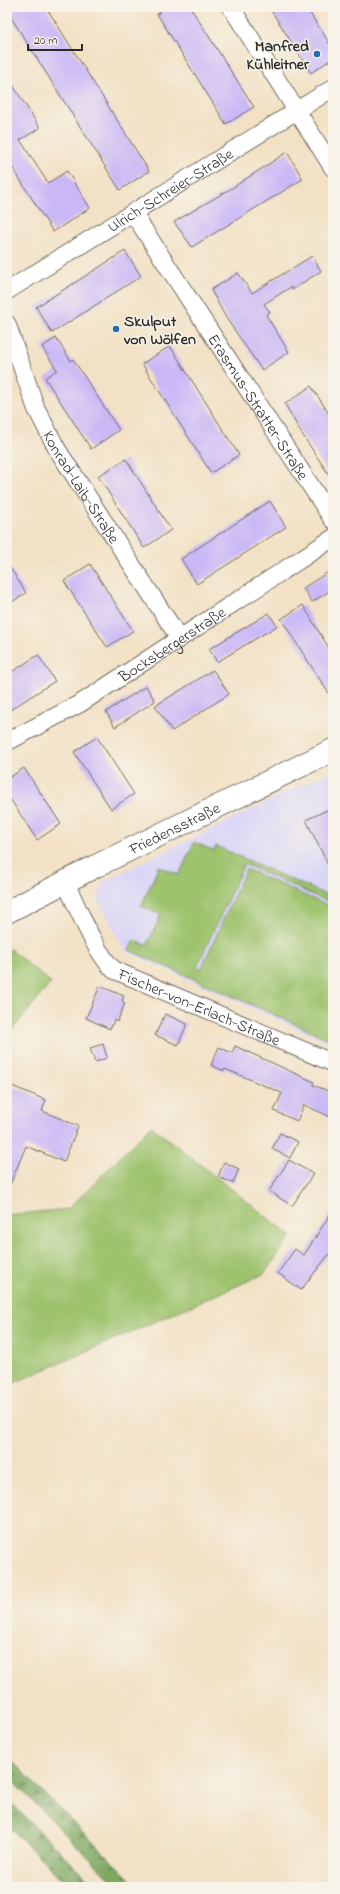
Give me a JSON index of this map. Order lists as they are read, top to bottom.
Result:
{
  "streets": {
    "street": [
      "Ulrich-Schreier-Straße",
      "Erasmus-Stratter-Straße",
      "Konrad-Laib-Straße",
      "Bocksbergerstraße",
      "Friedensstraße",
      "Fischer-von-Erlach-Straße"
    ]
  },
  "crossings": [
    ["Ulrich-Schreier-Straße", "Erasmus-Stratter-Straße"],
    ["Konrad-Laib-Straße", "Bocksbergerstraße"],
    ["Friedensstraße", "Fischer-von-Erlach-Straße"]
  ],
  "places": ["Manfred Kühleitner", "Skulput von Wölfen"],
  "scale_bar": "20 m"
}
